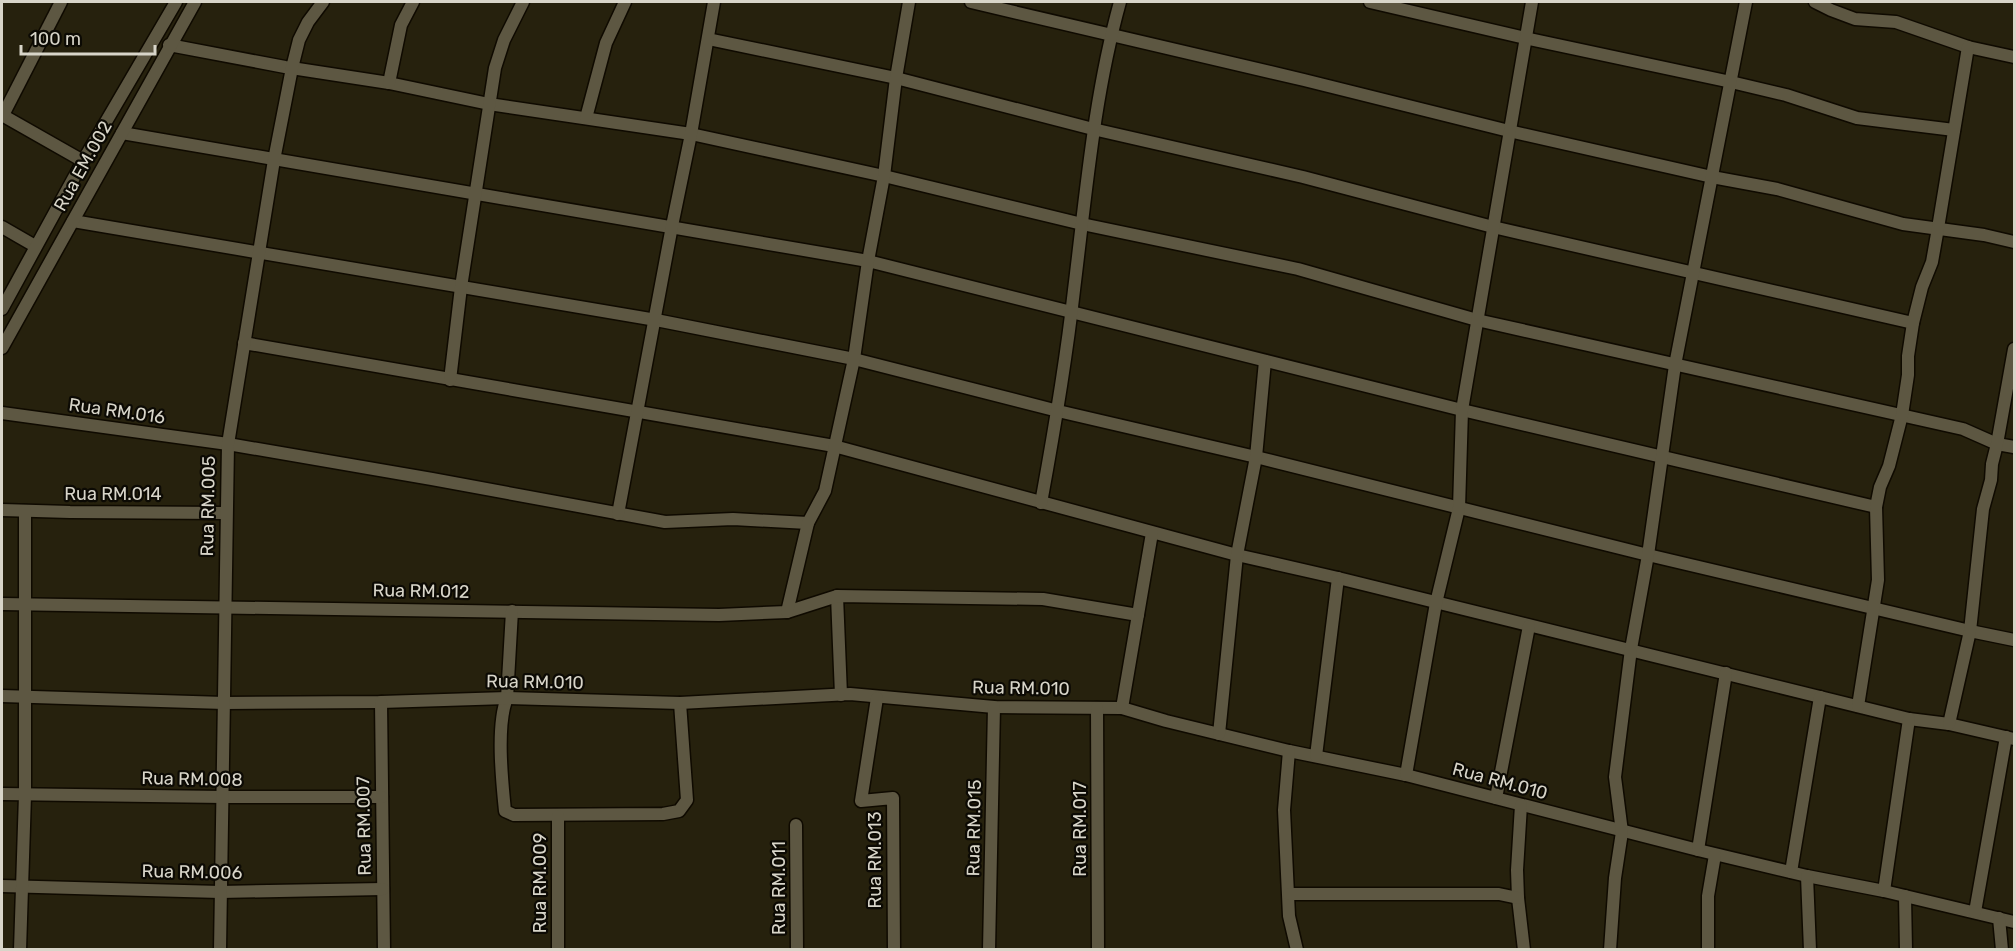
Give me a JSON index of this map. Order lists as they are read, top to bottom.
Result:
{
  "streets": {
    "street": [
      "Rua EM.002",
      "Rua RM.016",
      "Rua RM.014",
      "Rua RM.005",
      "Rua RM.012",
      "Rua RM.010",
      "Rua RM.008",
      "Rua RM.007",
      "Rua RM.015",
      "Rua RM.017",
      "Rua RM.013",
      "Rua RM.006",
      "Rua RM.009",
      "Rua RM.011"
    ]
  },
  "crossings": [
    ["Rua RM.016", "Rua RM.005"],
    ["Rua RM.014", "Rua RM.005"],
    ["Rua RM.005", "Rua RM.012"],
    ["Rua RM.005", "Rua RM.010"],
    ["Rua RM.005", "Rua RM.008"],
    ["Rua RM.005", "Rua RM.006"],
    ["Rua RM.010", "Rua RM.007"],
    ["Rua RM.010", "Rua RM.015"],
    ["Rua RM.010", "Rua RM.017"],
    ["Rua RM.010", "Rua RM.013"],
    ["Rua RM.008", "Rua RM.007"],
    ["Rua RM.007", "Rua RM.006"]
  ],
  "scale_bar": "100 m"
}
